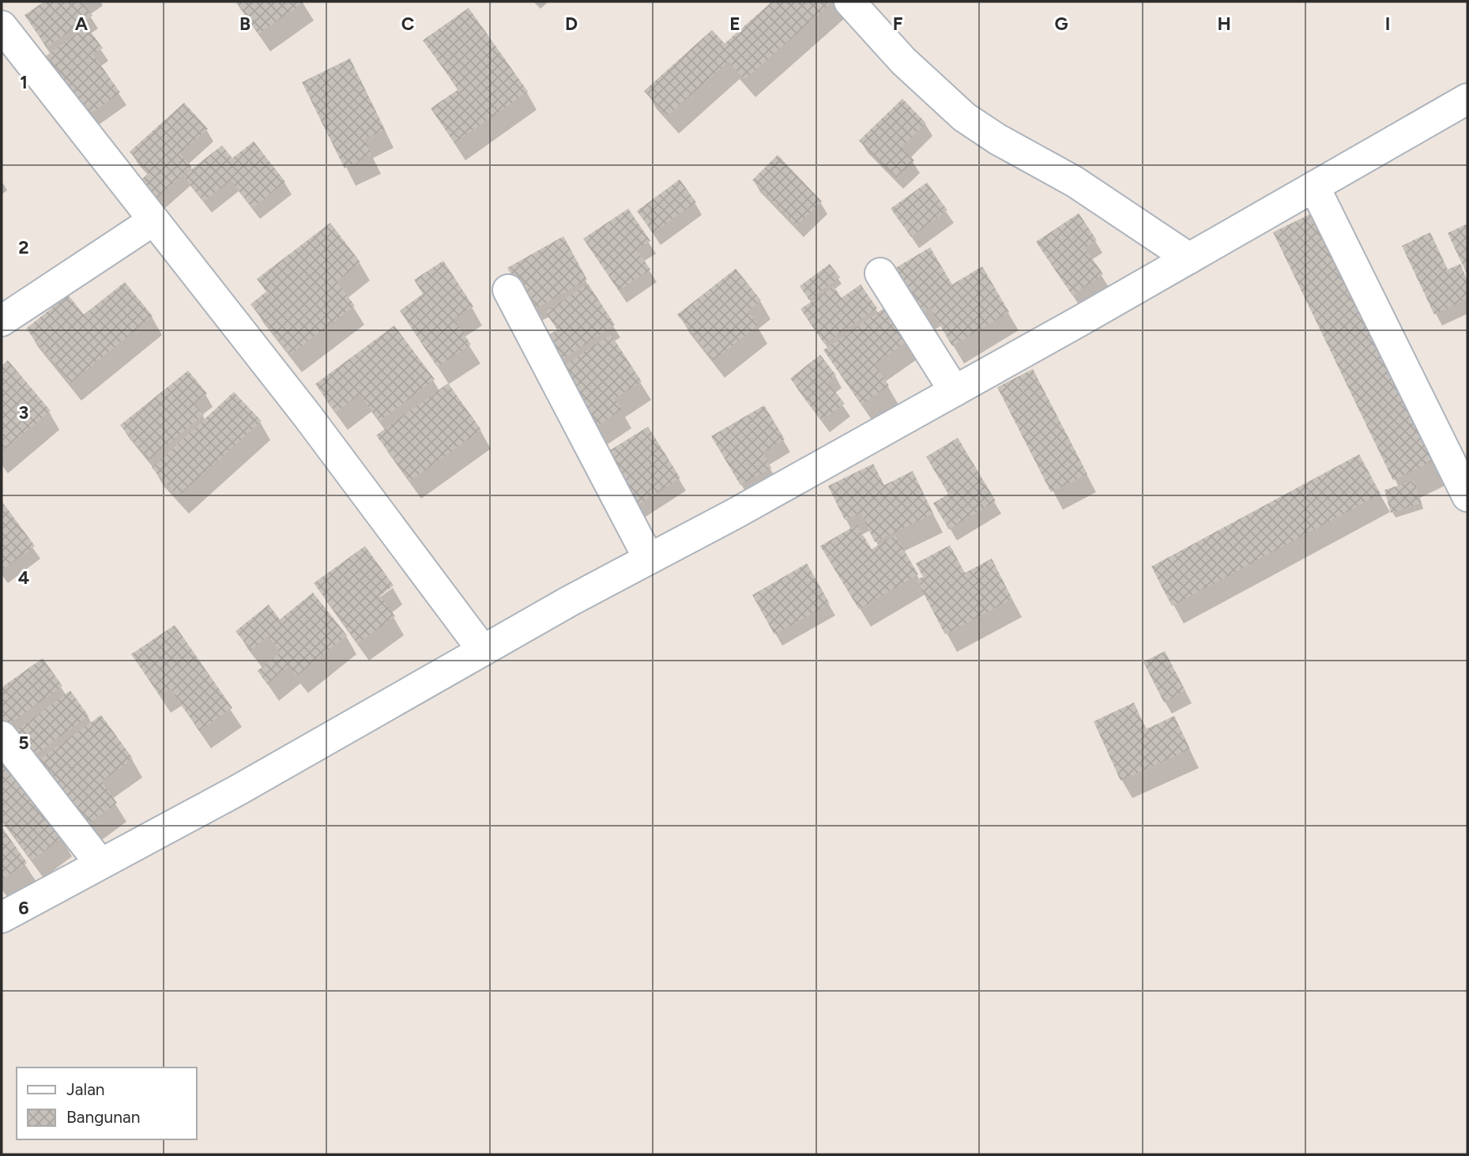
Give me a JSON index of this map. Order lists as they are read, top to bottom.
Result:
{
  "legend": ["Jalan", "Bangunan"],
  "grid": {
    "columns": [
      "A",
      "B",
      "C",
      "D",
      "E",
      "F",
      "G",
      "H",
      "I"
    ],
    "rows": [
      "1",
      "2",
      "3",
      "4",
      "5",
      "6"
    ]
  }
}
